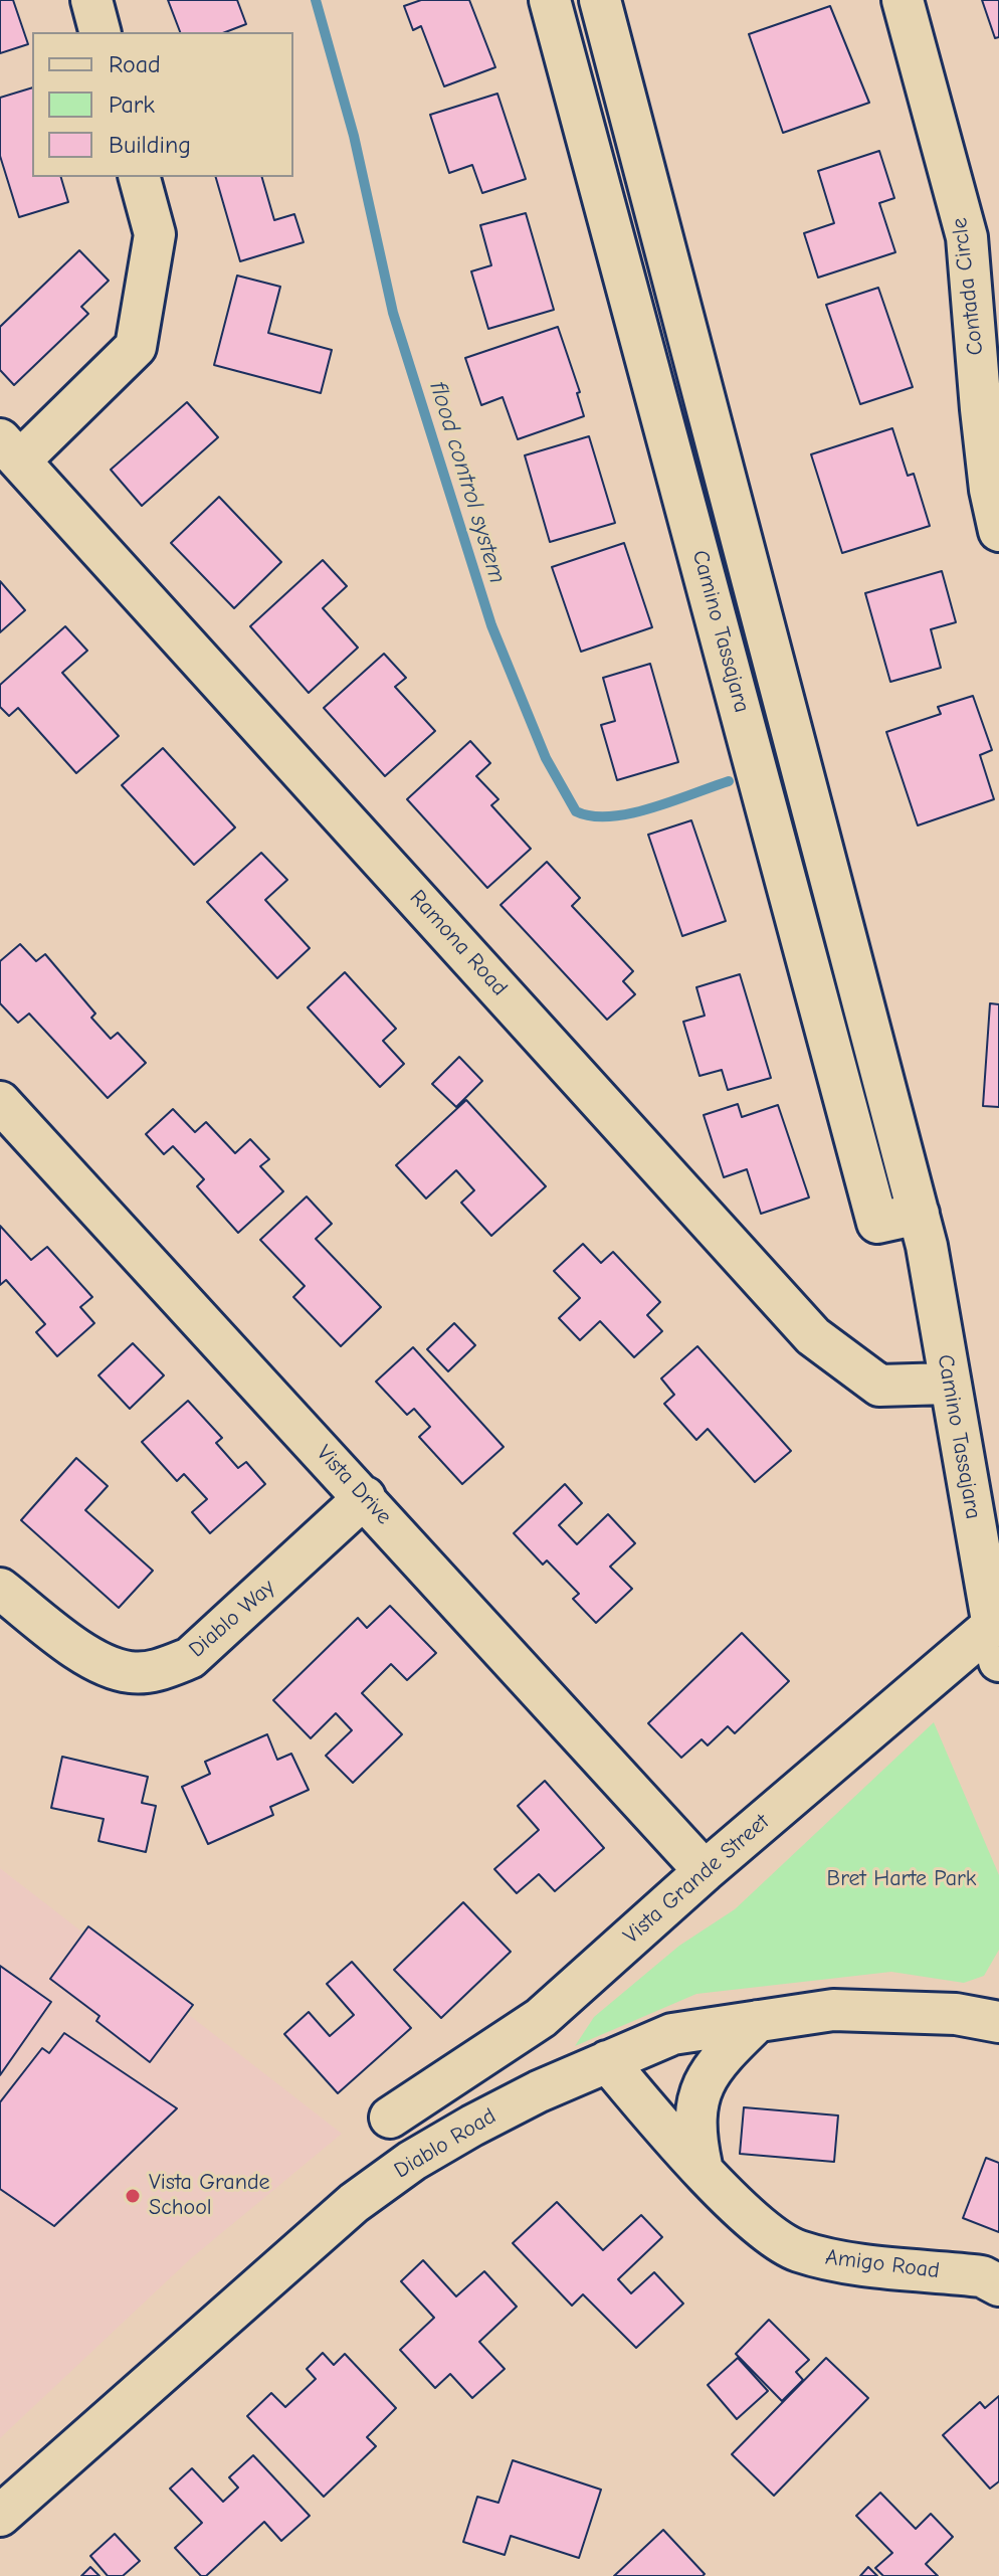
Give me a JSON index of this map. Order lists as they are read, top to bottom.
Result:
{
  "streets": {
    "street": [
      "Contada Circle",
      "Camino Tassajara",
      "Ramona Road",
      "Vista Drive",
      "Diablo Way",
      "Vista Grande Street",
      "Diablo Road",
      "Amigo Road"
    ]
  },
  "crossings": [
    ["Camino Tassajara", "Ramona Road"],
    ["Camino Tassajara", "Vista Grande Street"],
    ["Vista Drive", "Diablo Way"],
    ["Vista Drive", "Vista Grande Street"],
    ["Diablo Road", "Amigo Road"]
  ],
  "water": ["flood control system"],
  "parks": ["Bret Harte Park"],
  "places": ["Vista Grande School"],
  "legend": ["Road", "Park", "Building"]
}
